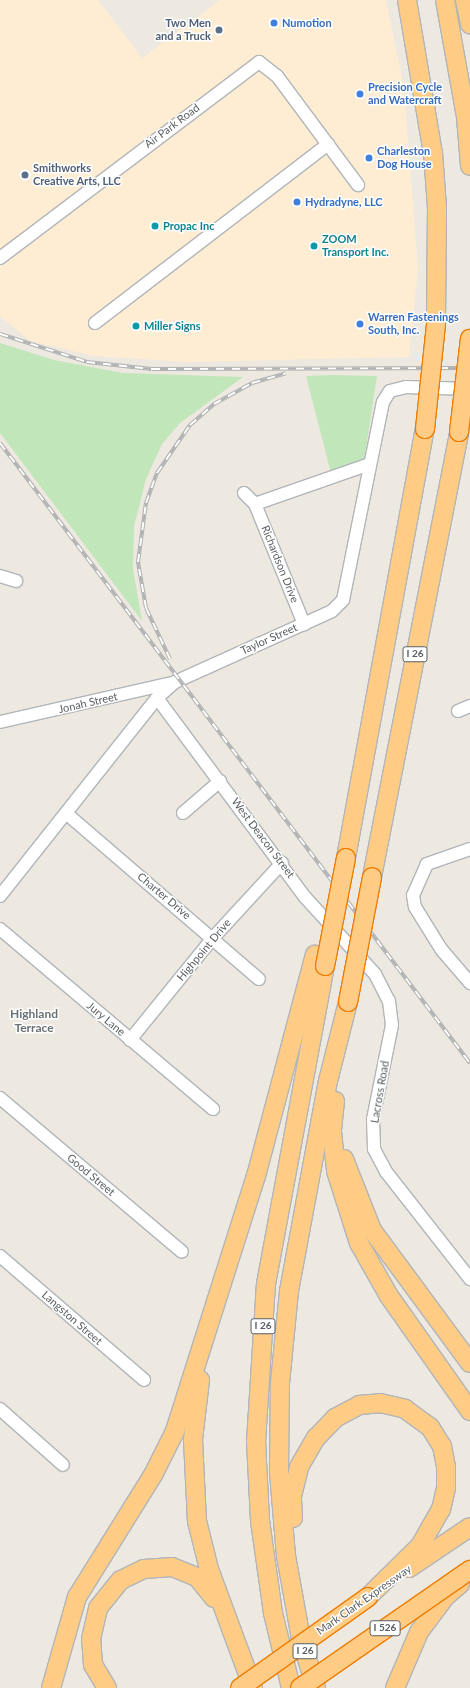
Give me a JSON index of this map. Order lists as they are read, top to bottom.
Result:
{
  "streets": {
    "highway": ["I 26", "Mark Clark Expressway", "I 526"],
    "street": [
      "Air Park Road",
      "Richardson Drive",
      "Taylor Street",
      "Jonah Street",
      "West Deacon Street",
      "Charter Drive",
      "Highpoint Drive",
      "Jury Lane",
      "Lacross Road",
      "Good Street",
      "Langston Street"
    ]
  },
  "crossings": [
    ["Richardson Drive", "Taylor Street"],
    ["Taylor Street", "Jonah Street"],
    ["Taylor Street", "West Deacon Street"],
    ["Taylor Street", "Charter Drive"],
    ["West Deacon Street", "Highpoint Drive"],
    ["West Deacon Street", "Lacross Road"],
    ["Charter Drive", "Highpoint Drive"],
    ["Highpoint Drive", "Jury Lane"]
  ],
  "districts": ["Highland Terrace"],
  "places": [
    "Numotion",
    "Two Men and a Truck",
    "Precision Cycle and Watercraft",
    "Charleston Dog House",
    "Smithworks Creative Arts, LLC",
    "Hydradyne, LLC",
    "Propac Inc",
    "ZOOM Transport Inc.",
    "Warren Fastenings South, Inc.",
    "Miller Signs"
  ]
}
